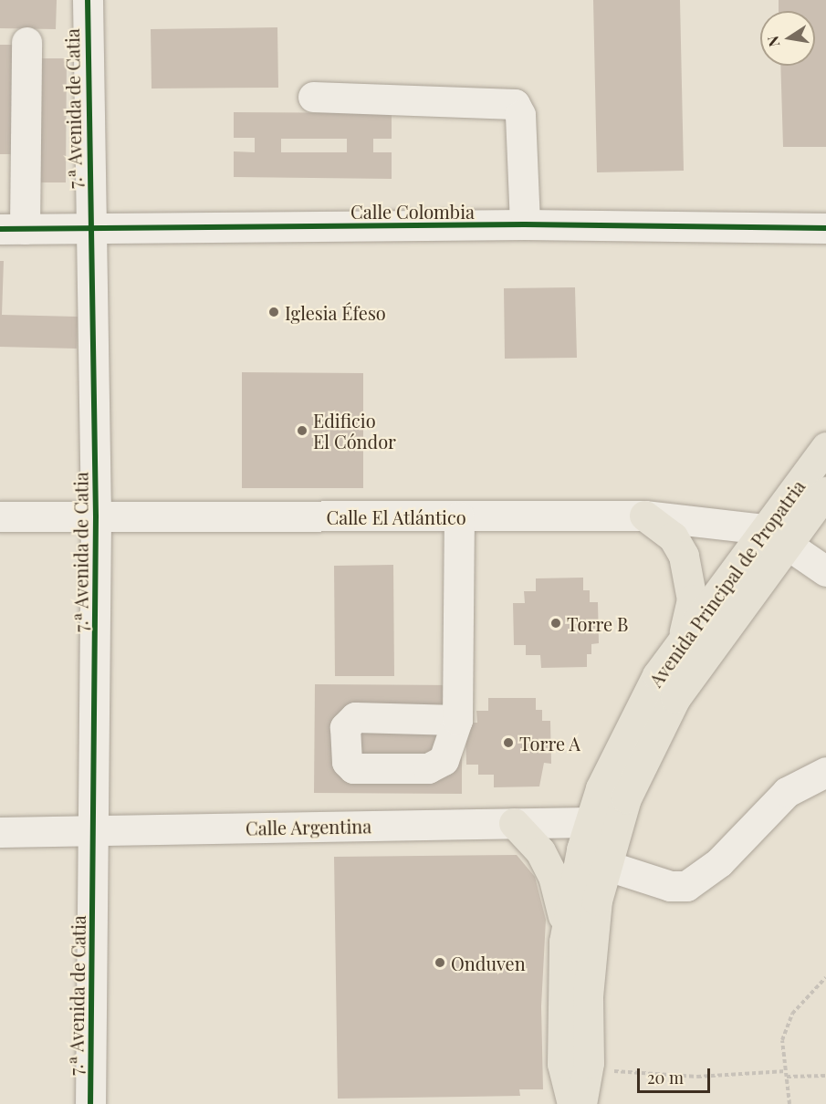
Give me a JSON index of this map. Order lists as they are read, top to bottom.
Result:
{
  "streets": {
    "main road": ["Avenida Principal de Propatria"],
    "street": [
      "7.ª Avenida de Catia",
      "Calle Colombia",
      "Calle El Atlántico",
      "Calle Argentina"
    ]
  },
  "crossings": [
    ["7.ª Avenida de Catia", "Calle Colombia"],
    ["7.ª Avenida de Catia", "Calle El Atlántico"],
    ["7.ª Avenida de Catia", "Calle Argentina"],
    ["Calle El Atlántico", "Avenida Principal de Propatria"],
    ["Avenida Principal de Propatria", "Calle Argentina"]
  ],
  "places": [
    "Iglesia Éfeso",
    "Edificio El Cóndor",
    "Torre B",
    "Torre A",
    "Onduven"
  ],
  "scale_bar": "20 m",
  "north": "left"
}
